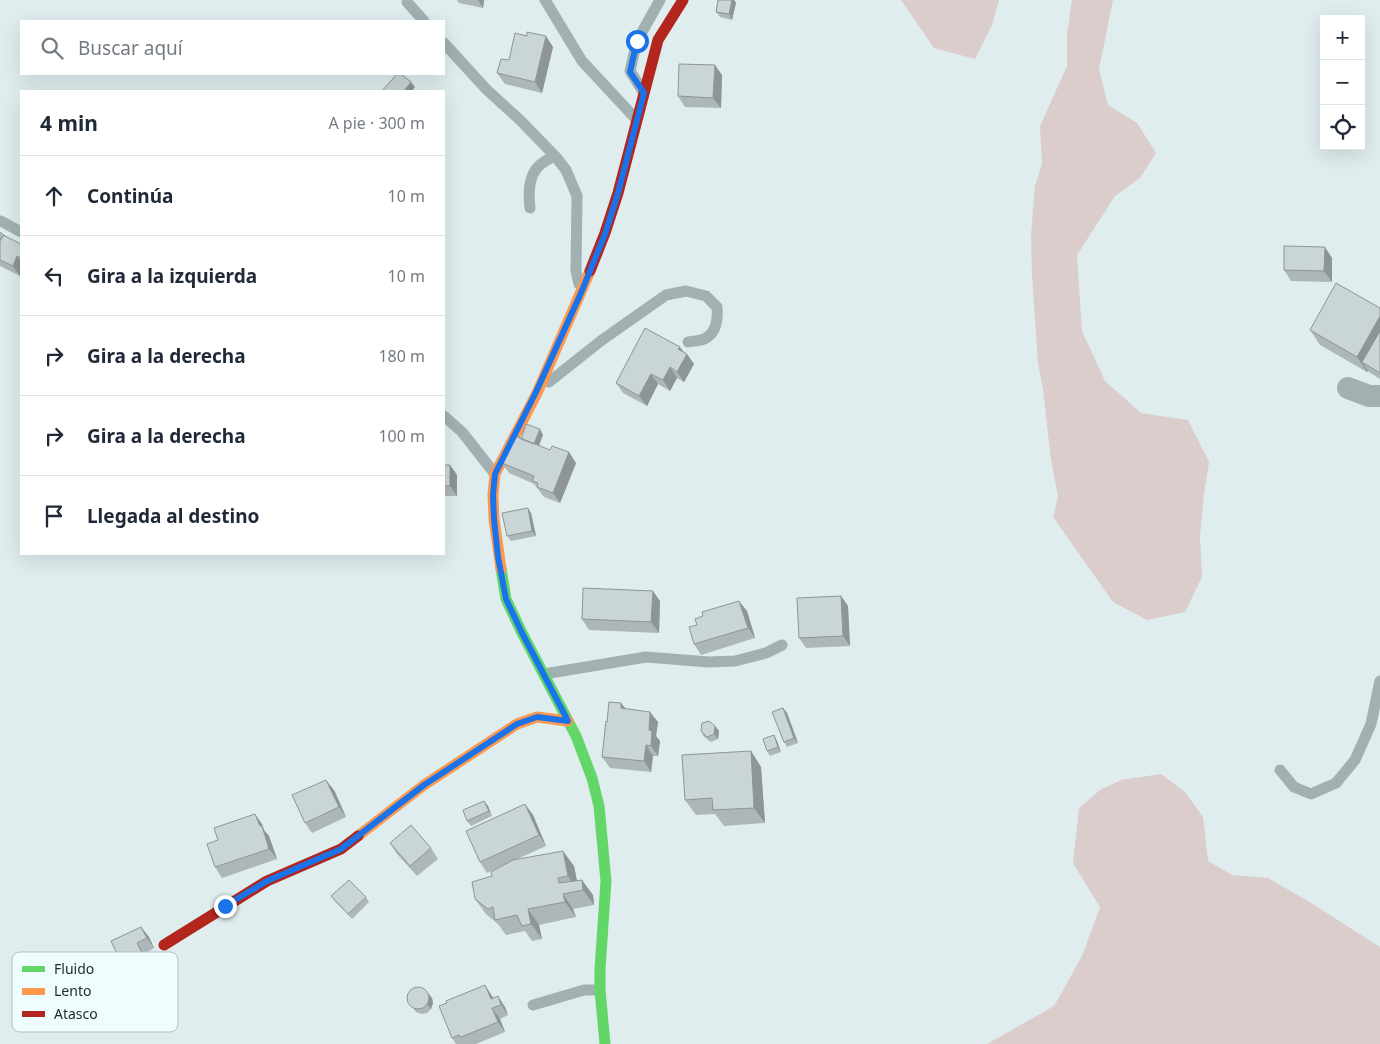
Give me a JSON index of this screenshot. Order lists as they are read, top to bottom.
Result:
{
  "legend": ["Fluido", "Lento", "Atasco"],
  "page": {
    "map_buttons": ["+", "−"],
    "search": "Buscar aquí",
    "heading": ["4 min", "A pie · 300 m"],
    "list": [
      ["Continúa", "10 m"],
      ["Gira a la izquierda", "10 m"],
      ["Gira a la derecha", "180 m"],
      ["Gira a la derecha", "100 m"],
      "Llegada al destino"
    ]
  }
}
